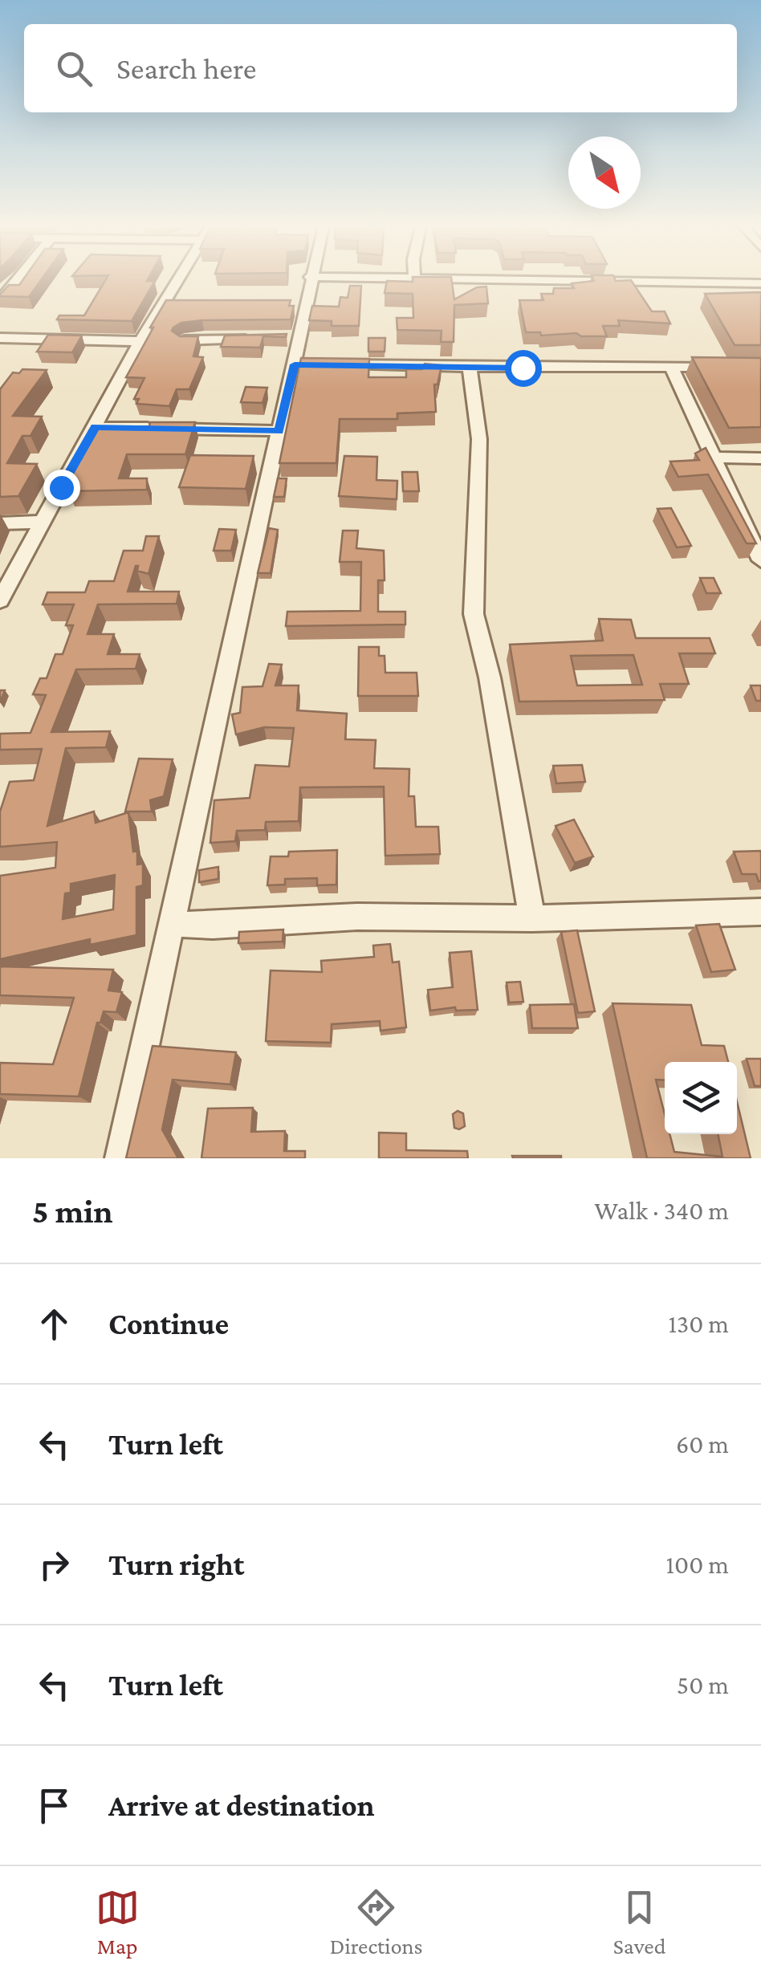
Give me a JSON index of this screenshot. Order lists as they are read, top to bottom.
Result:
{
  "north": "bottom right",
  "page": {
    "search": "Search here",
    "heading": ["5 min", "Walk · 340 m"],
    "list": [
      ["Continue", "130 m"],
      ["Turn left", "60 m"],
      ["Turn right", "100 m"],
      ["Turn left", "50 m"],
      "Arrive at destination"
    ],
    "nav": ["Map", "Directions", "Saved"]
  }
}
